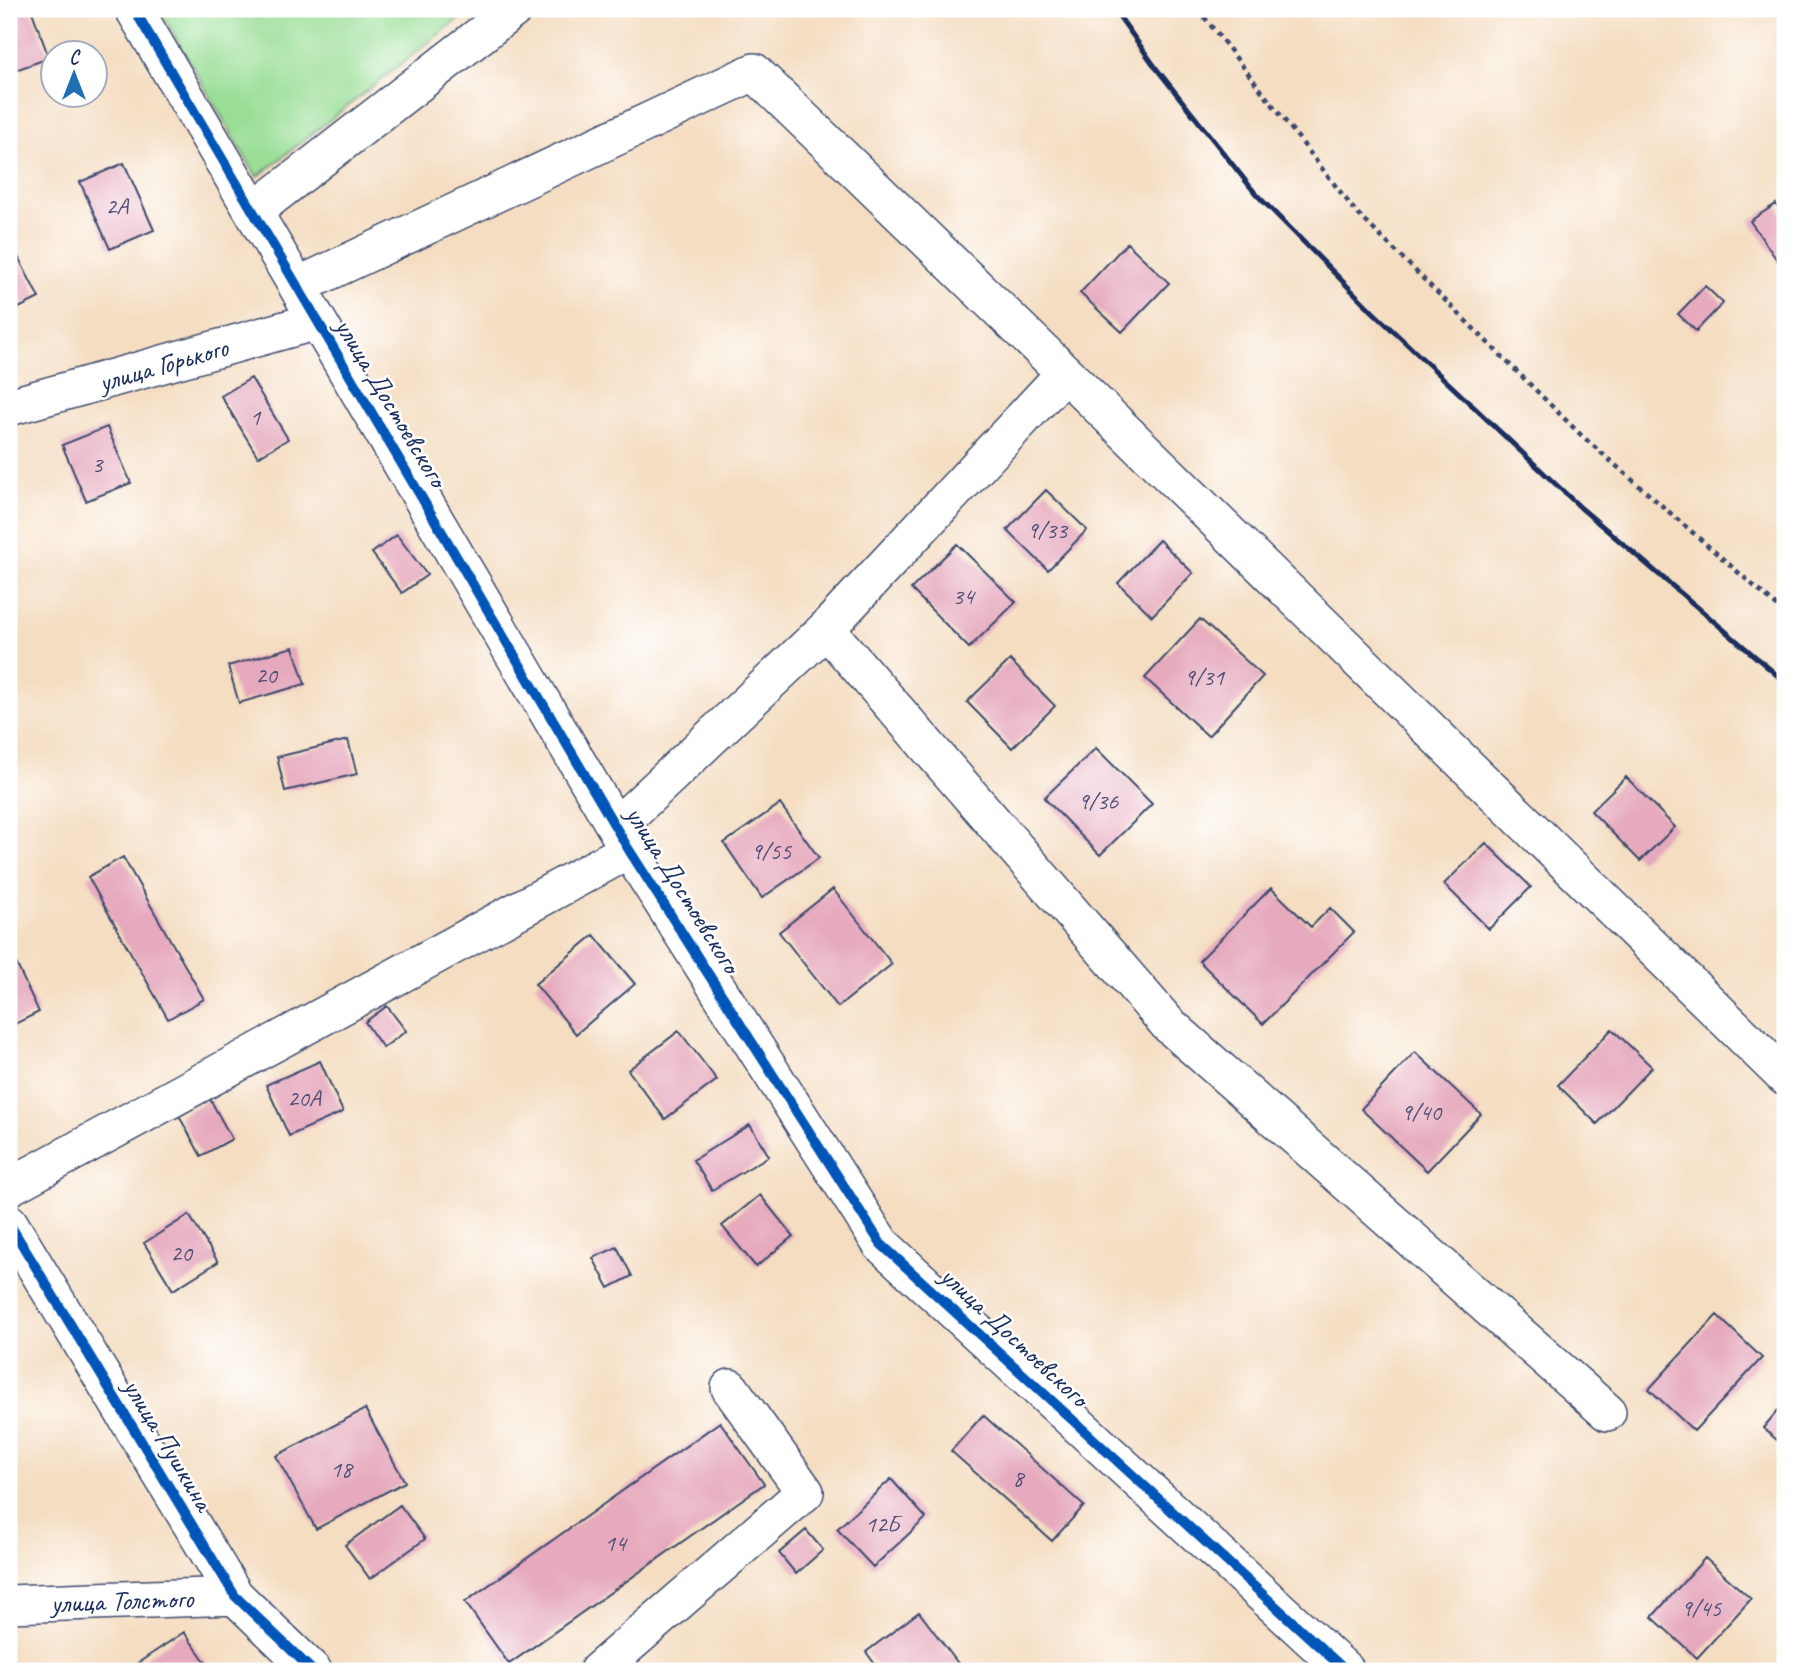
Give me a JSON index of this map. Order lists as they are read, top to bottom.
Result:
{
  "streets": {
    "street": [
      "улица Горького",
      "улица Достоевского",
      "улица Пушкина",
      "улица Толстого"
    ]
  },
  "crossings": [
    ["улица Горького", "улица Достоевского"],
    ["улица Пушкина", "улица Толстого"]
  ],
  "house_numbers": [
    "2А",
    "1",
    "3",
    "9/33",
    "34",
    "20",
    "9/31",
    "9/36",
    "9/55",
    "20А",
    "9/40",
    "20",
    "18",
    "8",
    "12Б",
    "14",
    "9/45"
  ],
  "north": "top"
}
